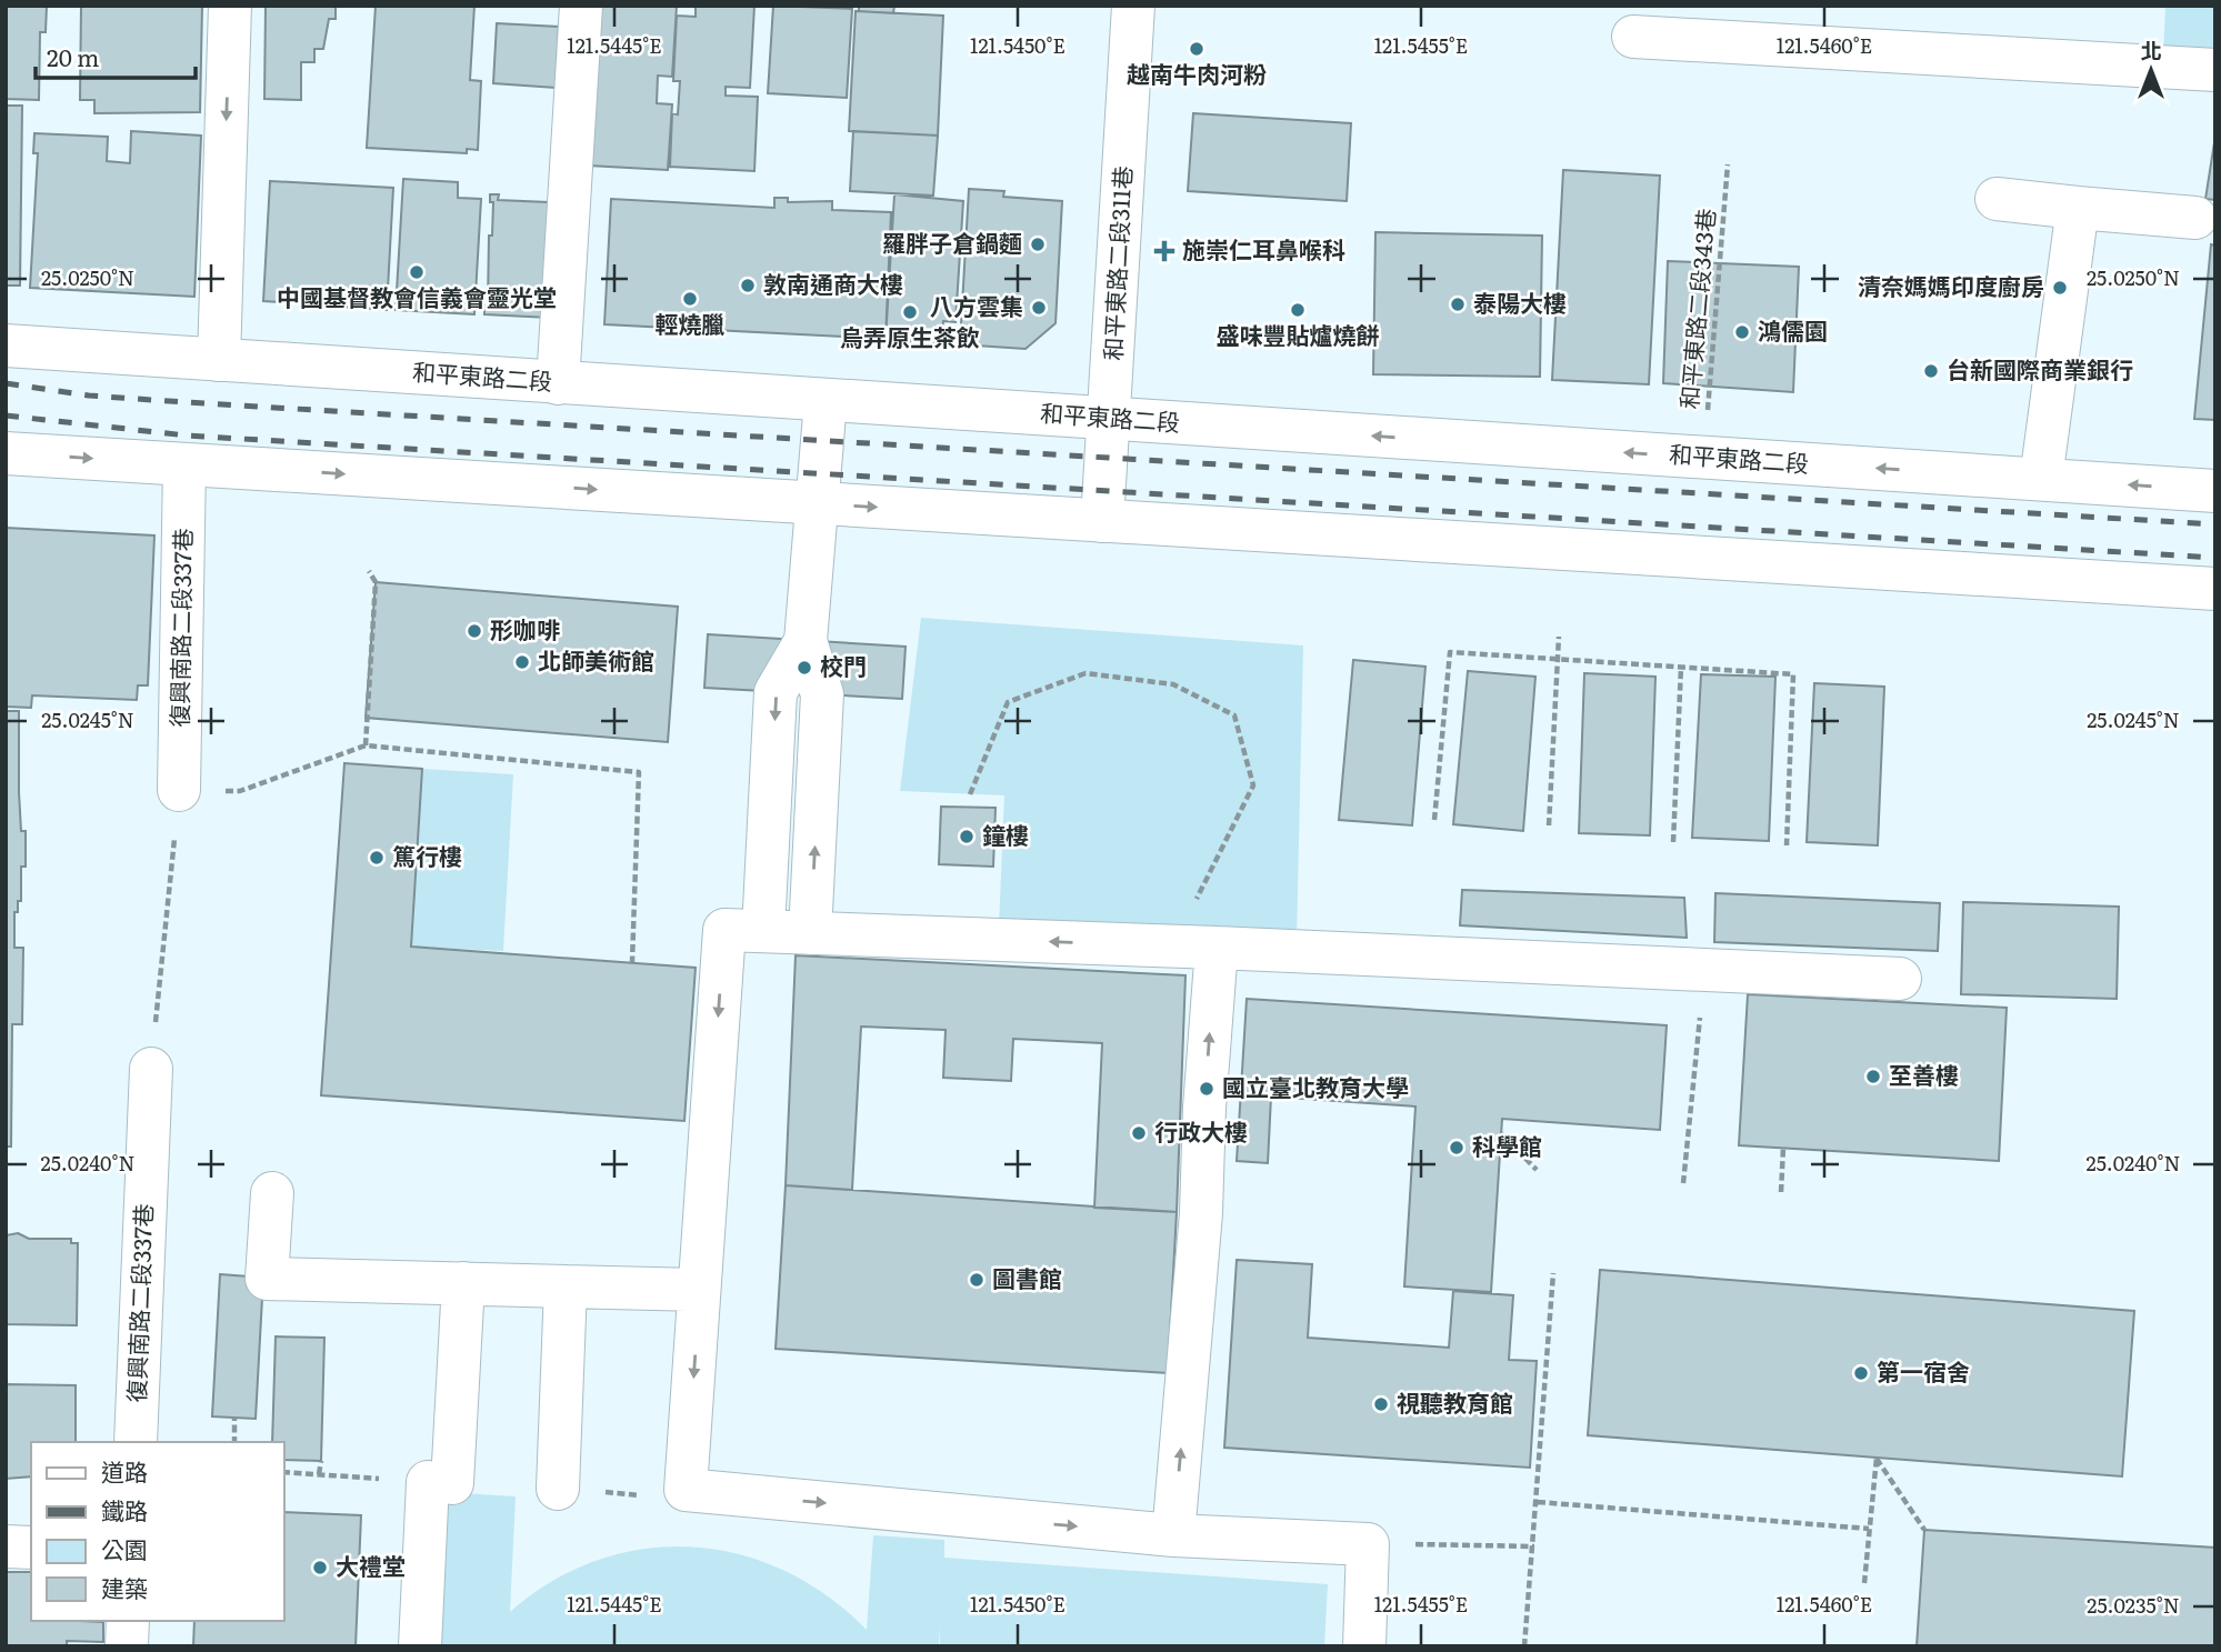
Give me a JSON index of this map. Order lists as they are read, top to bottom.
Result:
{
  "streets": {
    "main road": ["和平東路二段311巷", "和平東路二段", "復興南路二段337巷"],
    "path": ["和平東路二段343巷"]
  },
  "crossings": [
    ["和平東路二段311巷", "和平東路二段"],
    ["和平東路二段343巷", "和平東路二段"]
  ],
  "places": {
    "other": [
      "越南牛肉河粉",
      "羅胖子倉鍋麵",
      "中國基督教會信義會靈光堂",
      "敦南通商大樓",
      "清奈媽媽印度廚房",
      "輕燒臘",
      "泰陽大樓",
      "八方雲集",
      "盛味豐貼爐燒餅",
      "烏弄原生茶飲",
      "鴻儒園",
      "台新國際商業銀行",
      "形咖啡",
      "北師美術館",
      "校門",
      "鐘樓",
      "篤行樓",
      "至善樓",
      "國立臺北教育大學",
      "行政大樓",
      "科學館",
      "圖書館",
      "第一宿舍",
      "視聽教育館",
      "大禮堂"
    ],
    "health": ["施崇仁耳鼻喉科"]
  },
  "legend": [
    "道路",
    "鐵路",
    "公園",
    "建築"
  ],
  "scale_bar": "20 m",
  "north": "top",
  "coordinates": [
    "121.5445°E",
    "121.5450°E",
    "121.5455°E",
    "121.5460°E",
    "25.0250°N",
    "25.0245°N",
    "25.0240°N",
    "25.0235°N"
  ]
}
